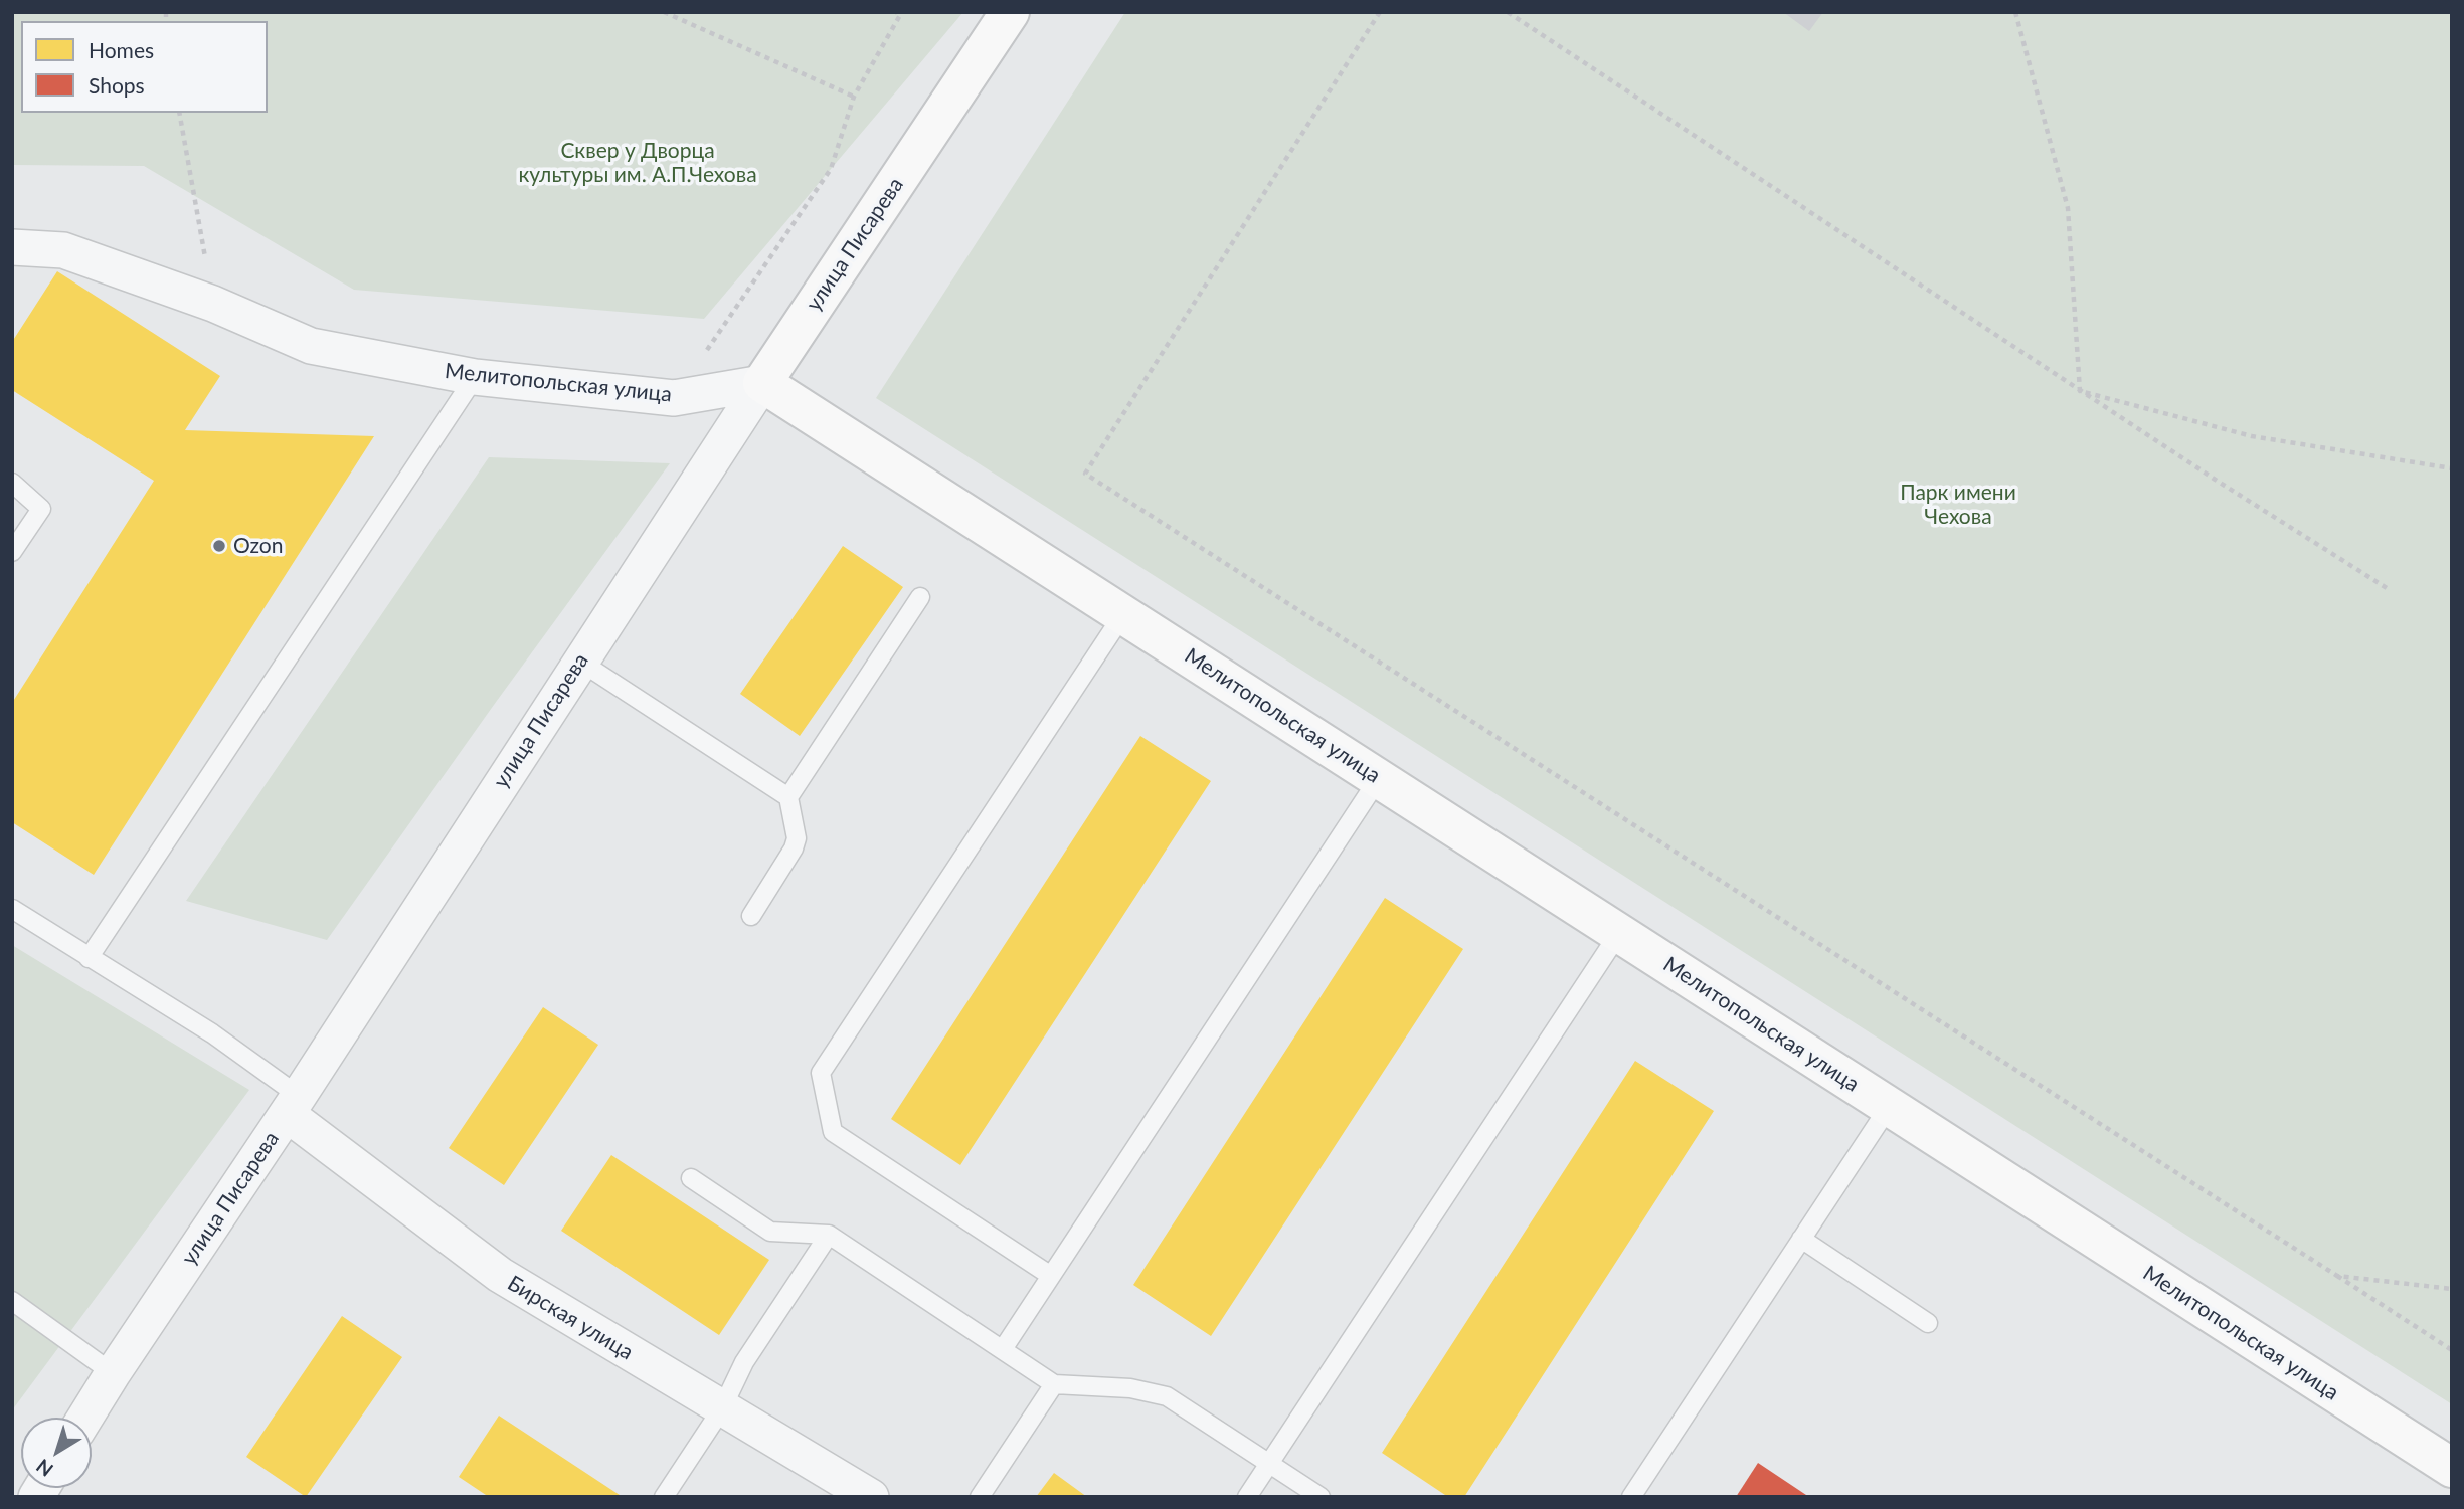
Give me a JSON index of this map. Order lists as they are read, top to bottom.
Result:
{
  "streets": {
    "main road": ["улица Писарева", "Мелитопольская улица"],
    "street": ["Бирская улица"]
  },
  "crossings": [
    ["улица Писарева", "Мелитопольская улица"],
    ["улица Писарева", "Бирская улица"]
  ],
  "parks": ["Сквер у Дворца культуры им. А.П.Чехова", "Парк имени Чехова"],
  "places": ["Ozon"],
  "legend": ["Homes", "Shops"],
  "north": "bottom left"
}
